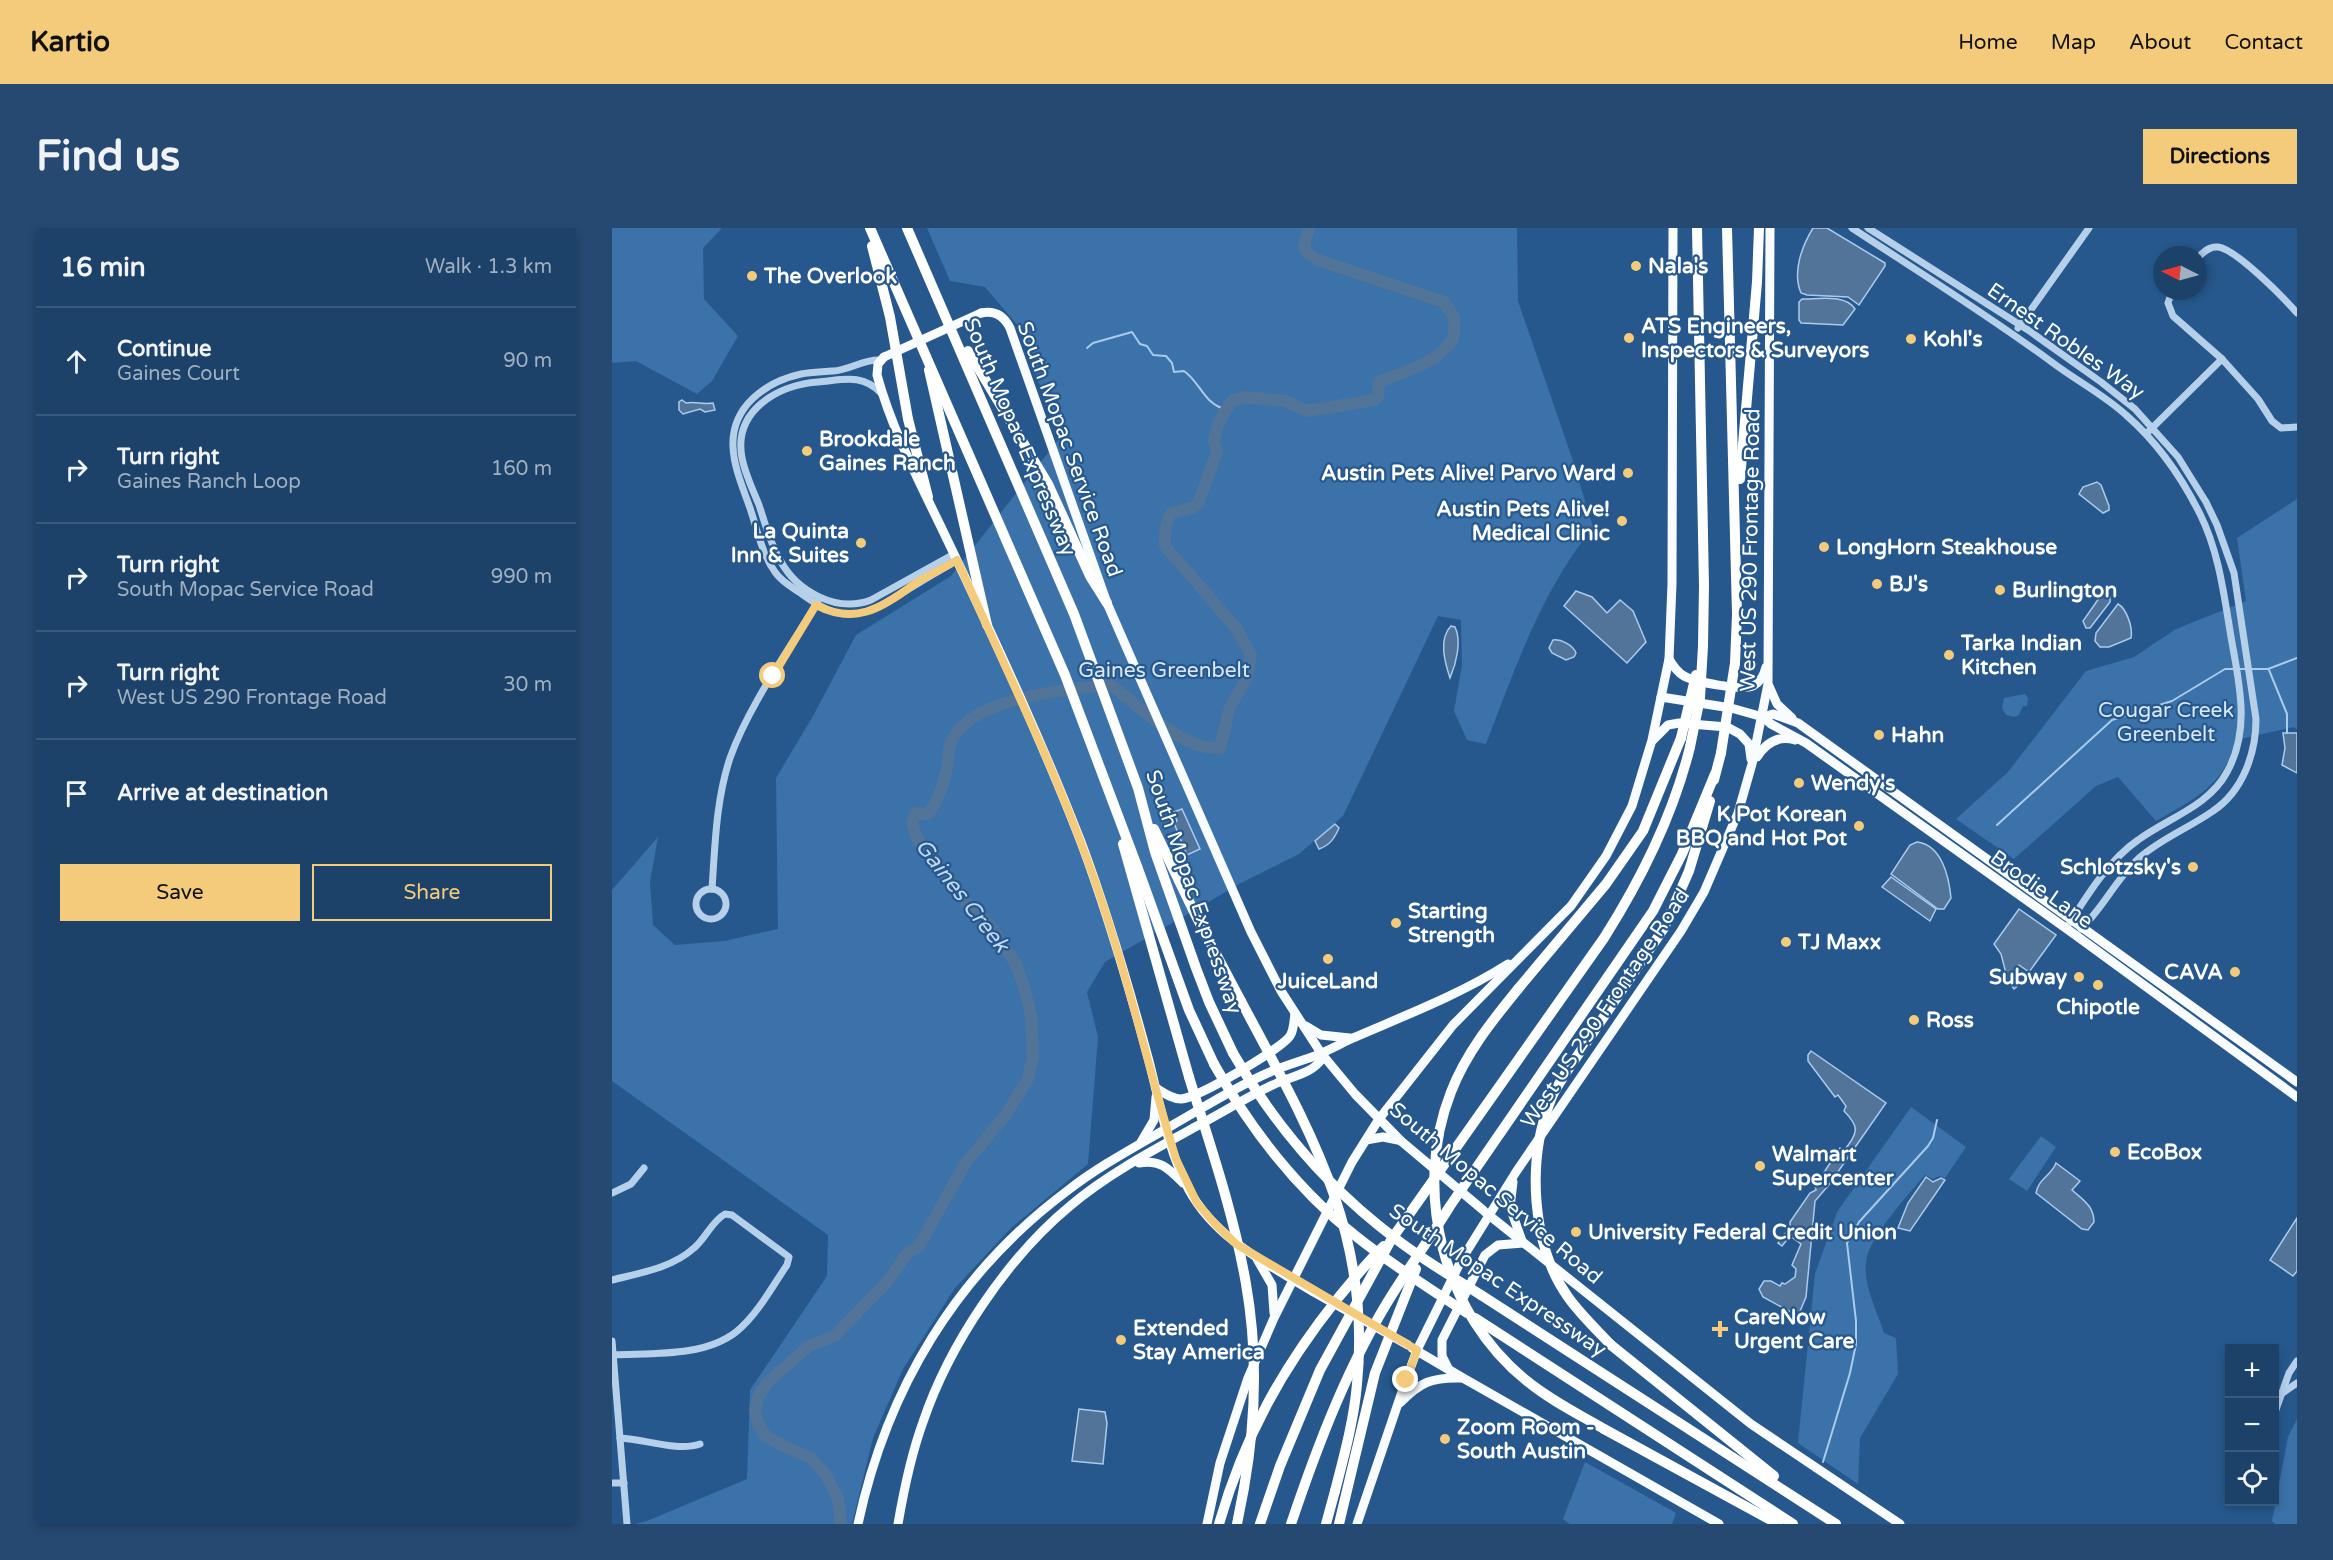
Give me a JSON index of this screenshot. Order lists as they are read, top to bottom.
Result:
{
  "streets": {
    "highway": ["South Mopac Expressway"],
    "main road": ["South Mopac Service Road", "West US 290 Frontage Road", "Brodie Lane"],
    "street": ["Ernest Robles Way"]
  },
  "crossings": [
    ["Ernest Robles Way", "Brodie Lane"],
    ["South Mopac Service Road", "West US 290 Frontage Road"],
    ["West US 290 Frontage Road", "Brodie Lane"]
  ],
  "water": ["Gaines Creek"],
  "parks": ["Gaines Greenbelt", "Cougar Creek Greenbelt"],
  "places": {
    "other": [
      "Nala's",
      "The Overlook",
      "ATS Engineers, Inspectors & Surveyors",
      "Kohl's",
      "Brookdale Gaines Ranch",
      "Austin Pets Alive! Parvo Ward",
      "Austin Pets Alive! Medical Clinic",
      "La Quinta Inn & Suites",
      "LongHorn Steakhouse",
      "BJ's",
      "Burlington",
      "Tarka Indian Kitchen",
      "Hahn",
      "Wendy's",
      "K Pot Korean BBQ and Hot Pot",
      "Schlotzsky's",
      "Starting Strength",
      "TJ Maxx",
      "JuiceLand",
      "CAVA",
      "Subway",
      "Chipotle",
      "Ross",
      "EcoBox",
      "Walmart Supercenter",
      "University Federal Credit Union",
      "Extended Stay America",
      "Zoom Room - South Austin"
    ],
    "health": ["CareNow Urgent Care"]
  },
  "north": "left",
  "page": {
    "header": "Kartio",
    "nav": [
      "Home",
      "Map",
      "About",
      "Contact"
    ],
    "buttons": [
      "Directions",
      ["Save", "Share"]
    ],
    "title": "Find us",
    "heading": ["16 min", "Walk · 1.3 km"],
    "list": [
      ["Continue", "Gaines Court", "90 m"],
      ["Turn right", "Gaines Ranch Loop", "160 m"],
      ["Turn right", "South Mopac Service Road", "990 m"],
      ["Turn right", "West US 290 Frontage Road", "30 m"],
      "Arrive at destination"
    ],
    "map_buttons": ["+", "−"]
  }
}
